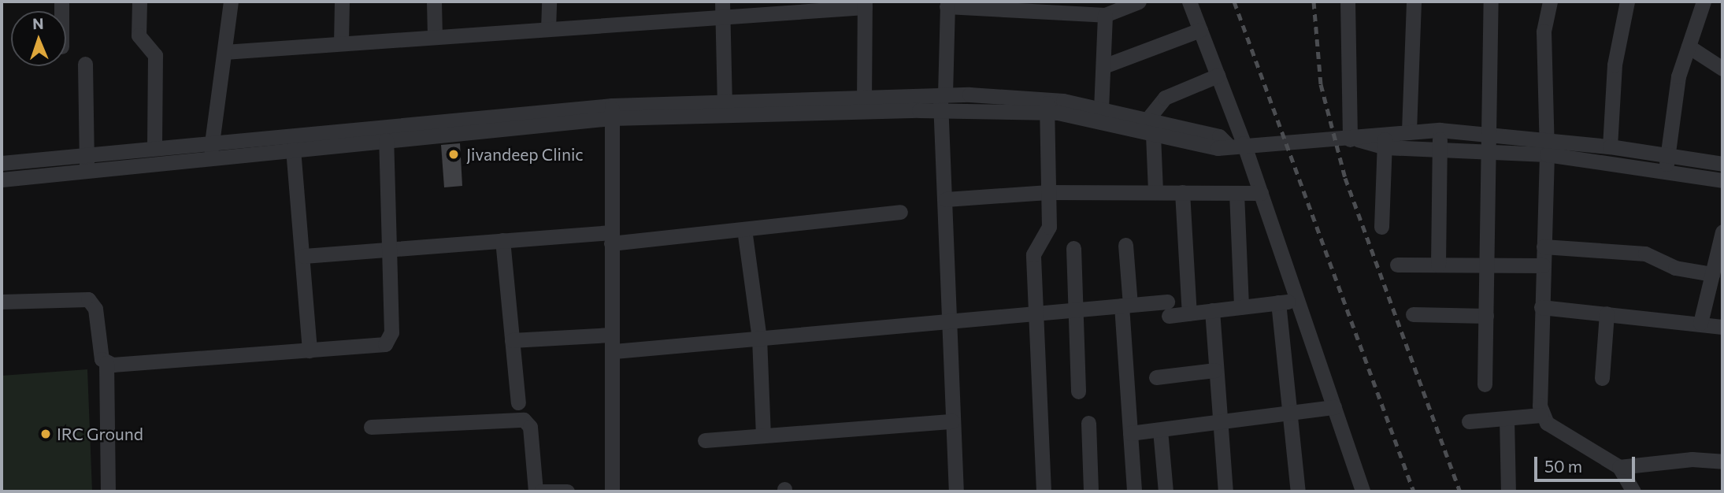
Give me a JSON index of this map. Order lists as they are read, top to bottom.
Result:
{
  "places": ["Jivandeep Clinic", "IRC Ground"],
  "scale_bar": "50 m",
  "north": "top"
}
